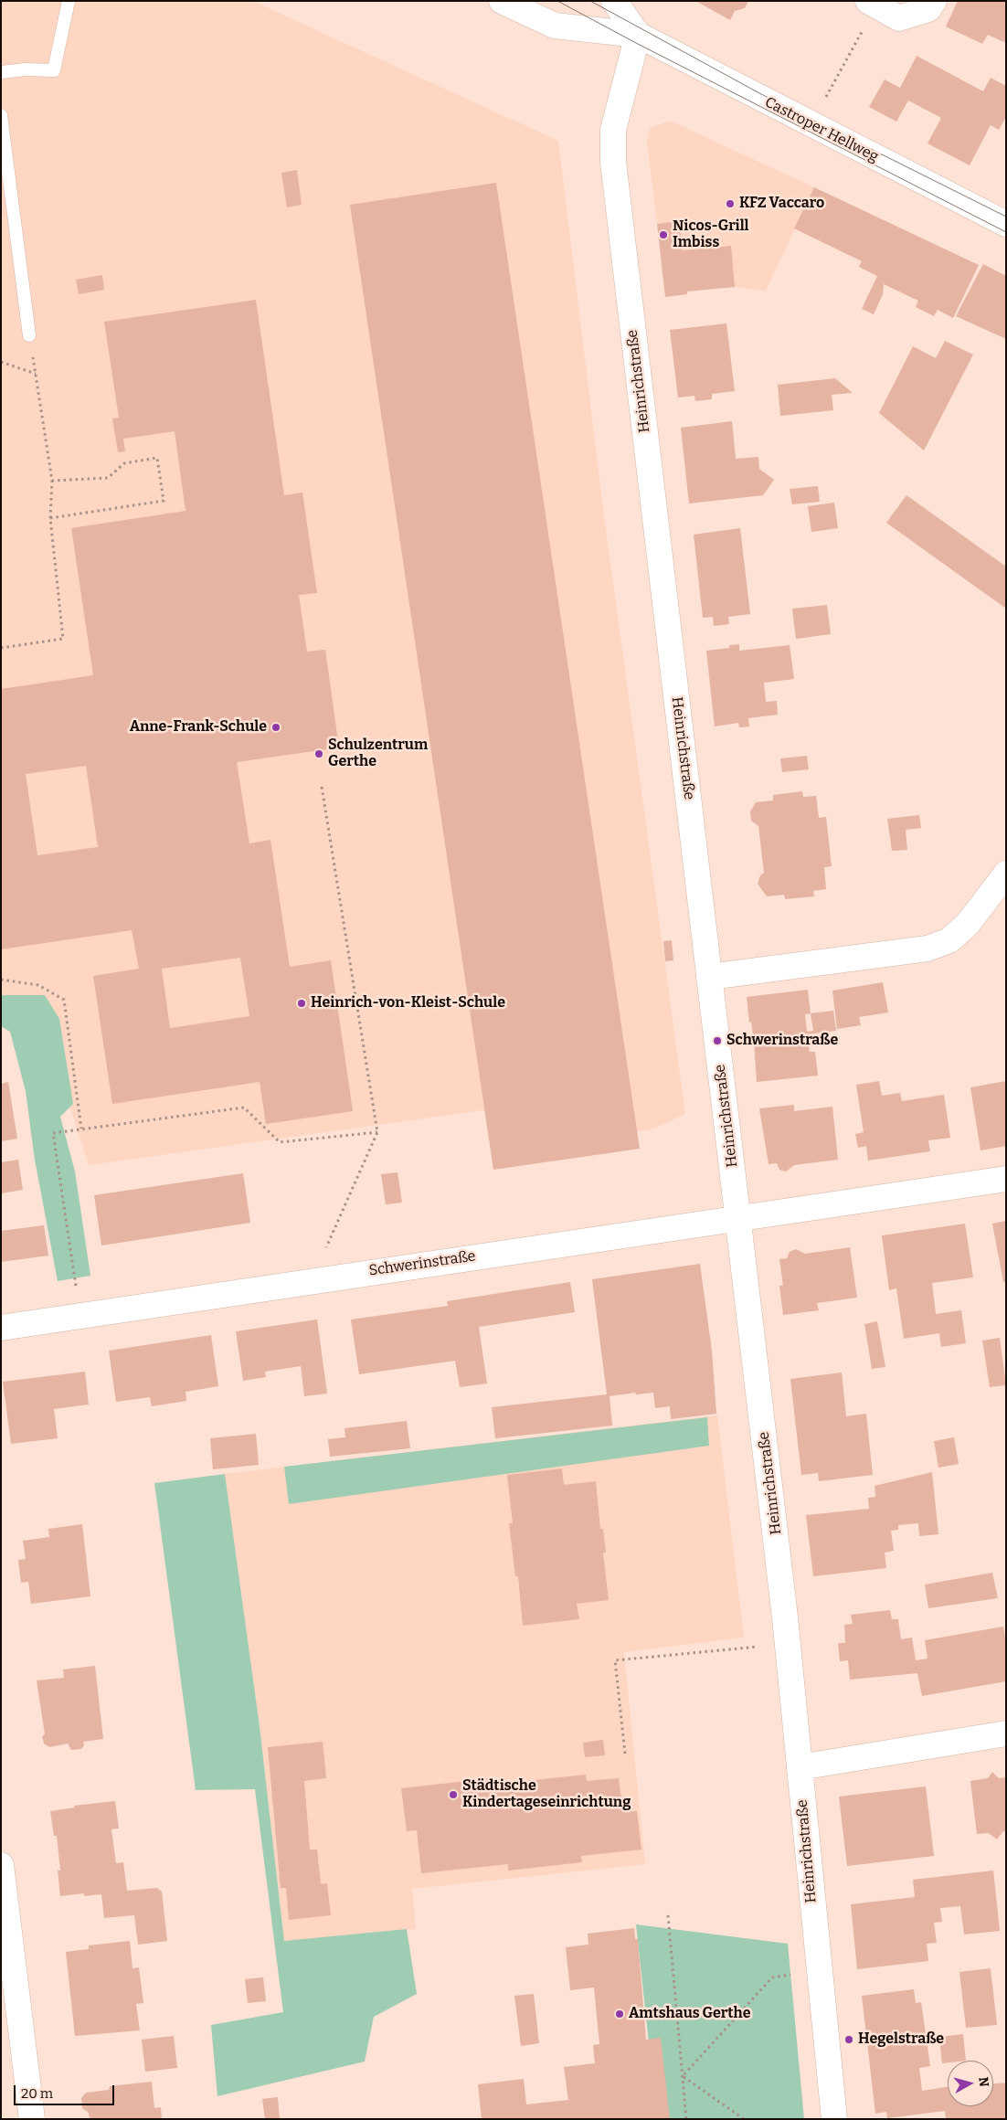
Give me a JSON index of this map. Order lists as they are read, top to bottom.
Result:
{
  "streets": {
    "street": ["Castroper Hellweg", "Heinrichstraße", "Schwerinstraße"]
  },
  "crossings": [
    ["Castroper Hellweg", "Heinrichstraße"],
    ["Heinrichstraße", "Schwerinstraße"]
  ],
  "places": [
    "KFZ Vaccaro",
    "Nicos-Grill Imbiss",
    "Anne-Frank-Schule",
    "Schulzentrum Gerthe",
    "Heinrich-von-Kleist-Schule",
    "Schwerinstraße",
    "Städtische Kindertageseinrichtung",
    "Amtshaus Gerthe",
    "Hegelstraße"
  ],
  "scale_bar": "20 m",
  "north": "right"
}
